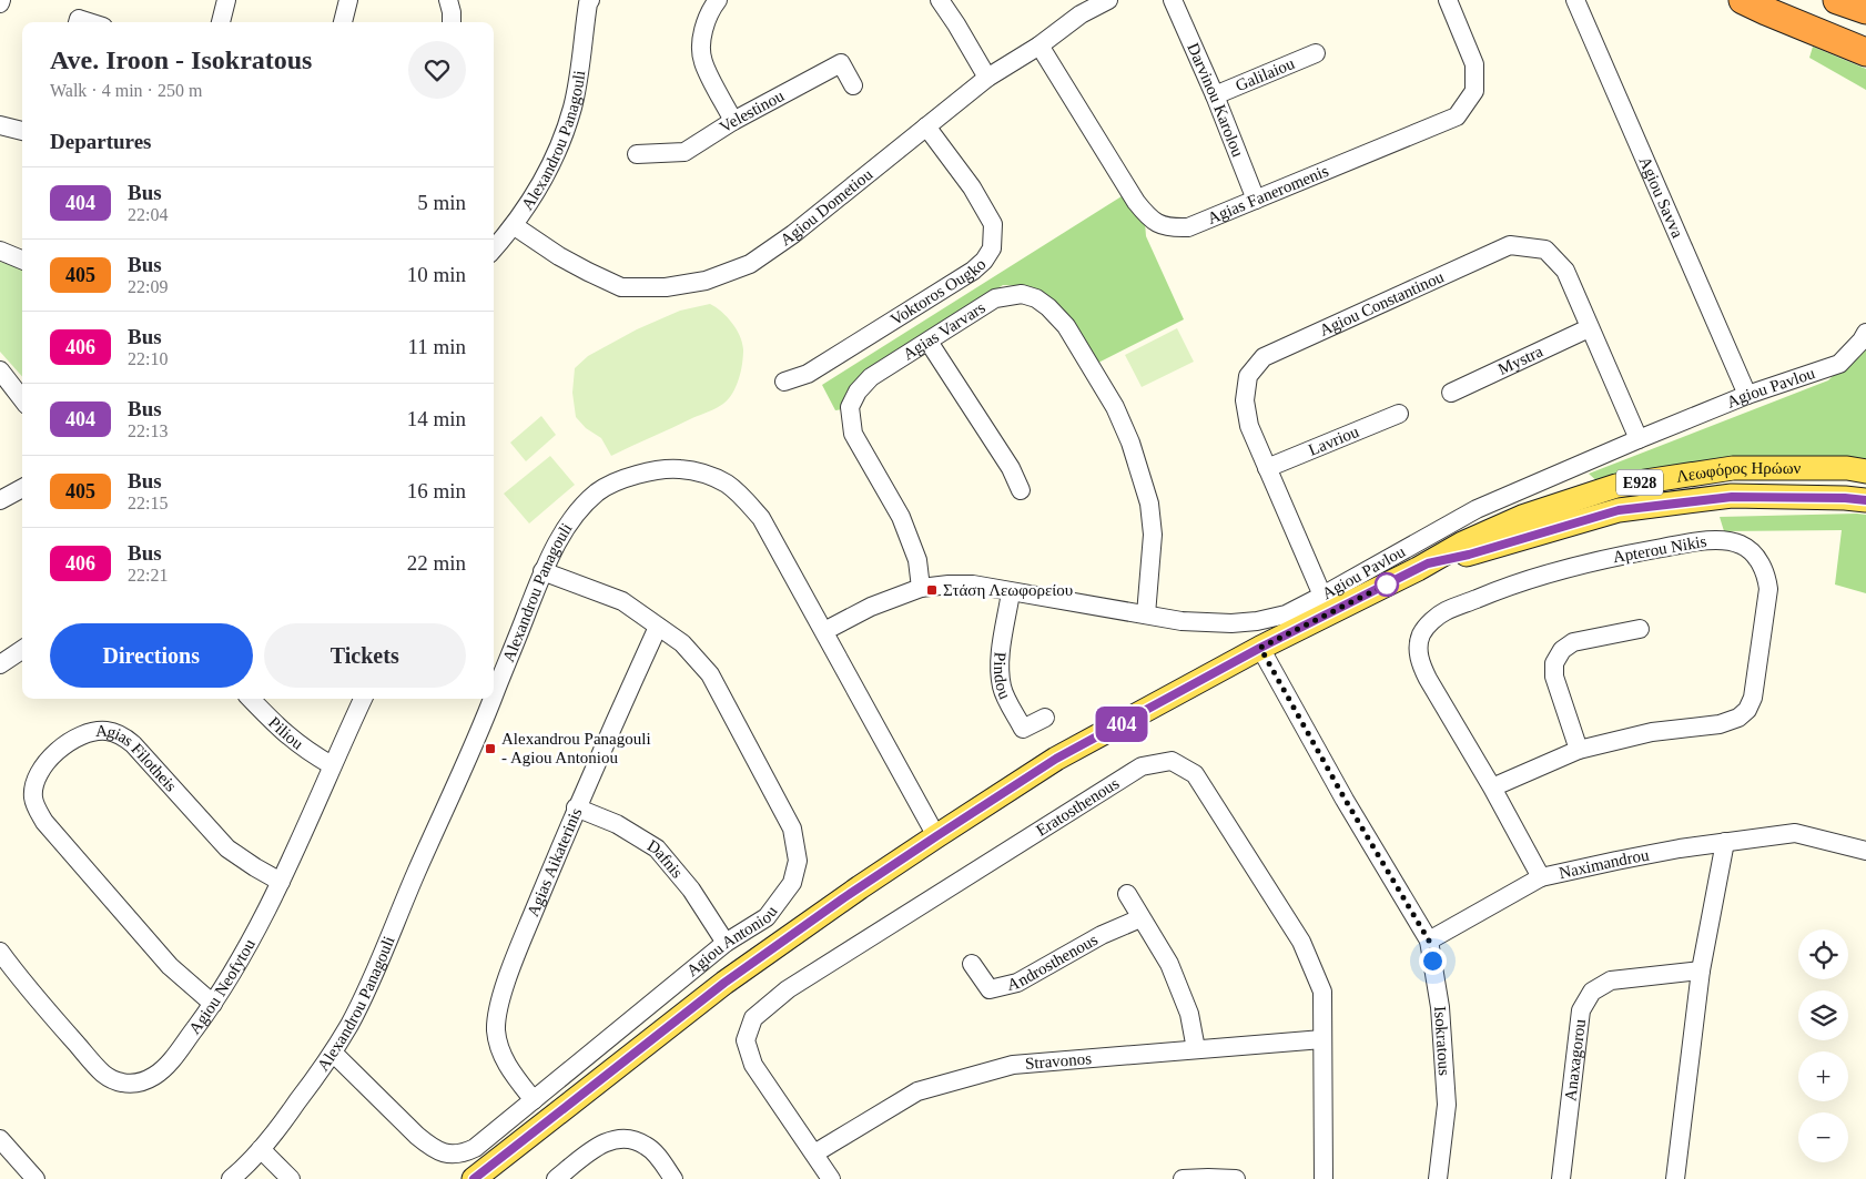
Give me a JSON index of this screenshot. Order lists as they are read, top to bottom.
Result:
{
  "streets": {
    "main road": ["Λεωφόρος Ηρώων", "E928"],
    "street": [
      "Galilaiou",
      "Darvinou Karolou",
      "Velestinou",
      "Alexandrou Panagouli",
      "Agias Faneromenis",
      "Agiou Savva",
      "Agiou Dometiou",
      "Voktoros Ougko",
      "Agiou Constantinou",
      "Agias Varvars",
      "Mystra",
      "Agiou Pavlou",
      "Lavriou",
      "Apterou Nikis",
      "Pindou",
      "Piliou",
      "Agias Filotheis",
      "Eratosthenous",
      "Dafnis",
      "Agias Aikaterinis",
      "Naximandrou",
      "Agiou Antoniou",
      "Androsthenous",
      "Agiou Neofytou",
      "Isokratous",
      "Stravonos",
      "Anaxagorou"
    ]
  },
  "crossings": [
    ["Galilaiou", "Darvinou Karolou"],
    ["Darvinou Karolou", "Agias Faneromenis"],
    ["Alexandrou Panagouli", "Agiou Dometiou"],
    ["Alexandrou Panagouli", "Agiou Pavlou"],
    ["Alexandrou Panagouli", "Λεωφόρος Ηρώων"],
    ["Alexandrou Panagouli", "Agiou Antoniou"],
    ["Agias Faneromenis", "Agiou Dometiou"],
    ["Agiou Savva", "Agiou Pavlou"],
    ["Agiou Dometiou", "Voktoros Ougko"],
    ["Agiou Constantinou", "Mystra"],
    ["Agiou Constantinou", "Agiou Pavlou"],
    ["Agiou Constantinou", "Lavriou"],
    ["Agias Varvars", "Agiou Pavlou"],
    ["Agiou Pavlou", "Pindou"],
    ["Λεωφόρος Ηρώων", "Isokratous"],
    ["Apterou Nikis", "Naximandrou"],
    ["Piliou", "Agiou Neofytou"],
    ["Agias Filotheis", "Agiou Neofytou"],
    ["Eratosthenous", "Stravonos"],
    ["Dafnis", "Agias Aikaterinis"],
    ["Dafnis", "Agiou Antoniou"],
    ["Agias Aikaterinis", "Agiou Antoniou"],
    ["Naximandrou", "Isokratous"]
  ],
  "places": {
    "transit": ["Στάση Λεωφορείου", "Alexandrou Panagouli - Agiou Antoniou"]
  },
  "lines": ["bus line 404"],
  "page": {
    "on_map": "404",
    "heading": [
      ["Ave. Iroon - Isokratous", "Walk · 4 min · 250 m"],
      "Departures"
    ],
    "list": [
      {
        "mark": "404",
        "name": "Bus",
        "note": "22:04",
        "value": "5 min"
      },
      {
        "mark": "405",
        "name": "Bus",
        "note": "22:09",
        "value": "10 min"
      },
      {
        "mark": "406",
        "name": "Bus",
        "note": "22:10",
        "value": "11 min"
      },
      {
        "mark": "404",
        "name": "Bus",
        "note": "22:13",
        "value": "14 min"
      },
      {
        "mark": "405",
        "name": "Bus",
        "note": "22:15",
        "value": "16 min"
      },
      {
        "mark": "406",
        "name": "Bus",
        "note": "22:21",
        "value": "22 min"
      }
    ],
    "buttons": ["Directions", "Tickets"],
    "map_buttons": ["+", "−"]
  }
}
